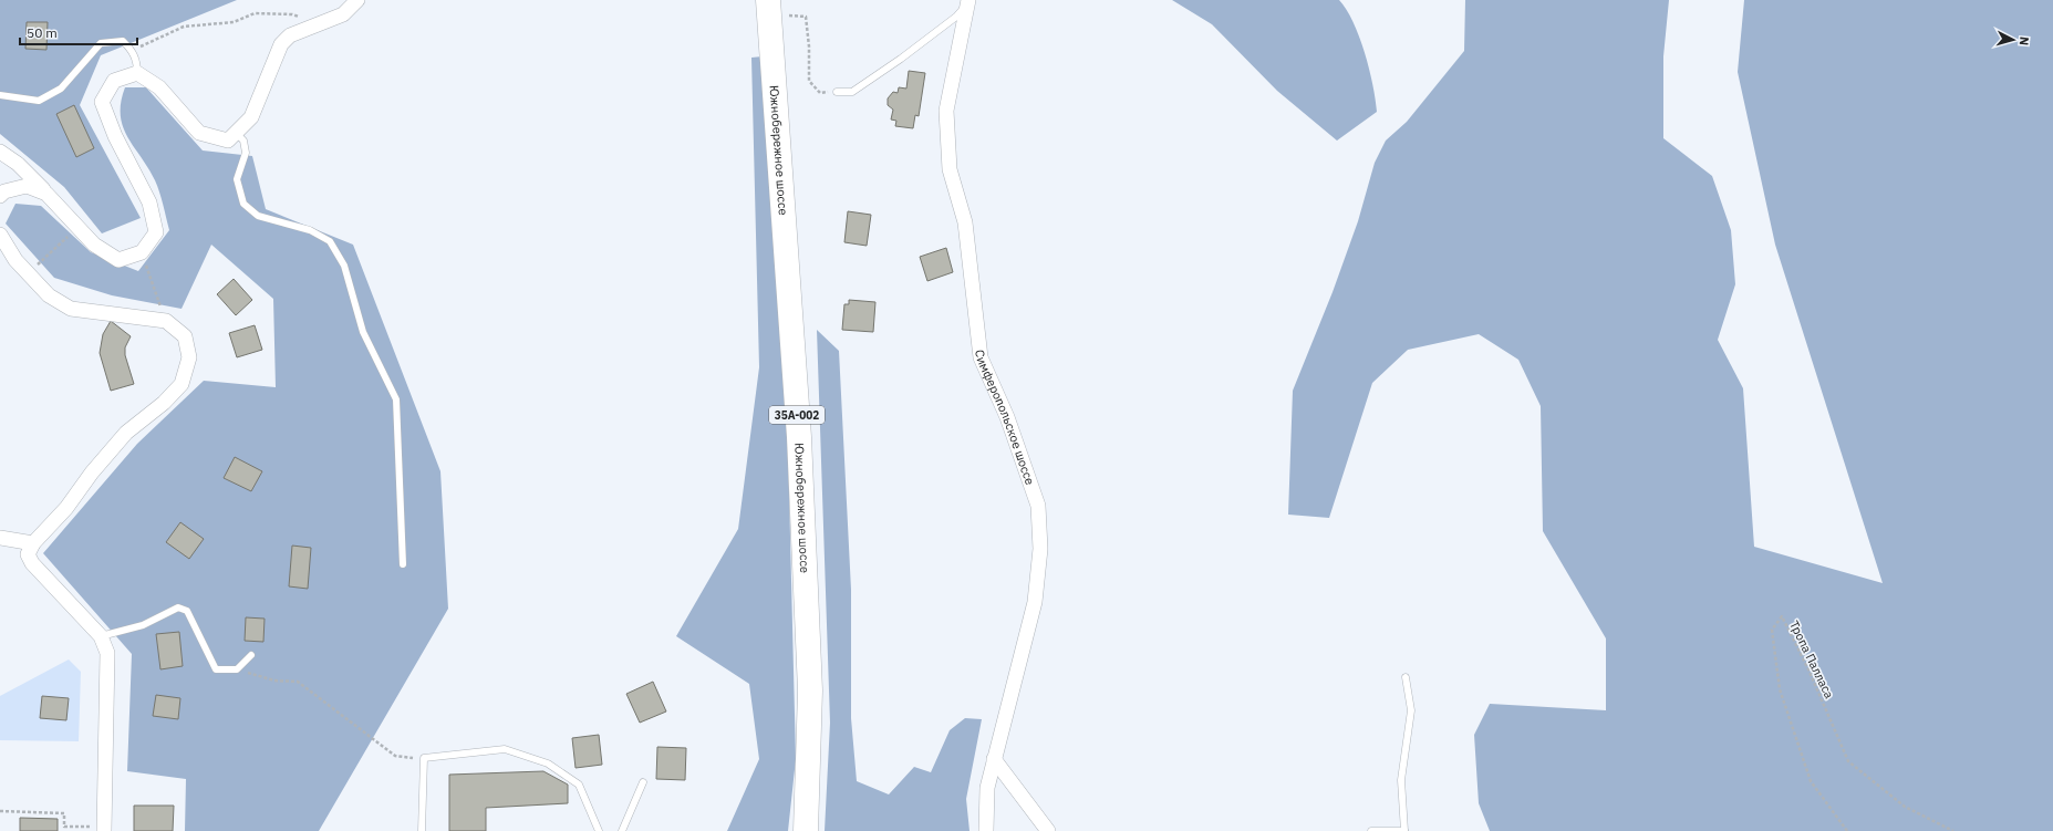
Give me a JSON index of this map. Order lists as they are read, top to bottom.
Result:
{
  "streets": {
    "highway": ["Южнобережное шоссе", "35А-002"],
    "street": ["Симферопольское шоссе"],
    "path": ["Тропа Палласа"]
  },
  "scale_bar": "50 m",
  "north": "right"
}
